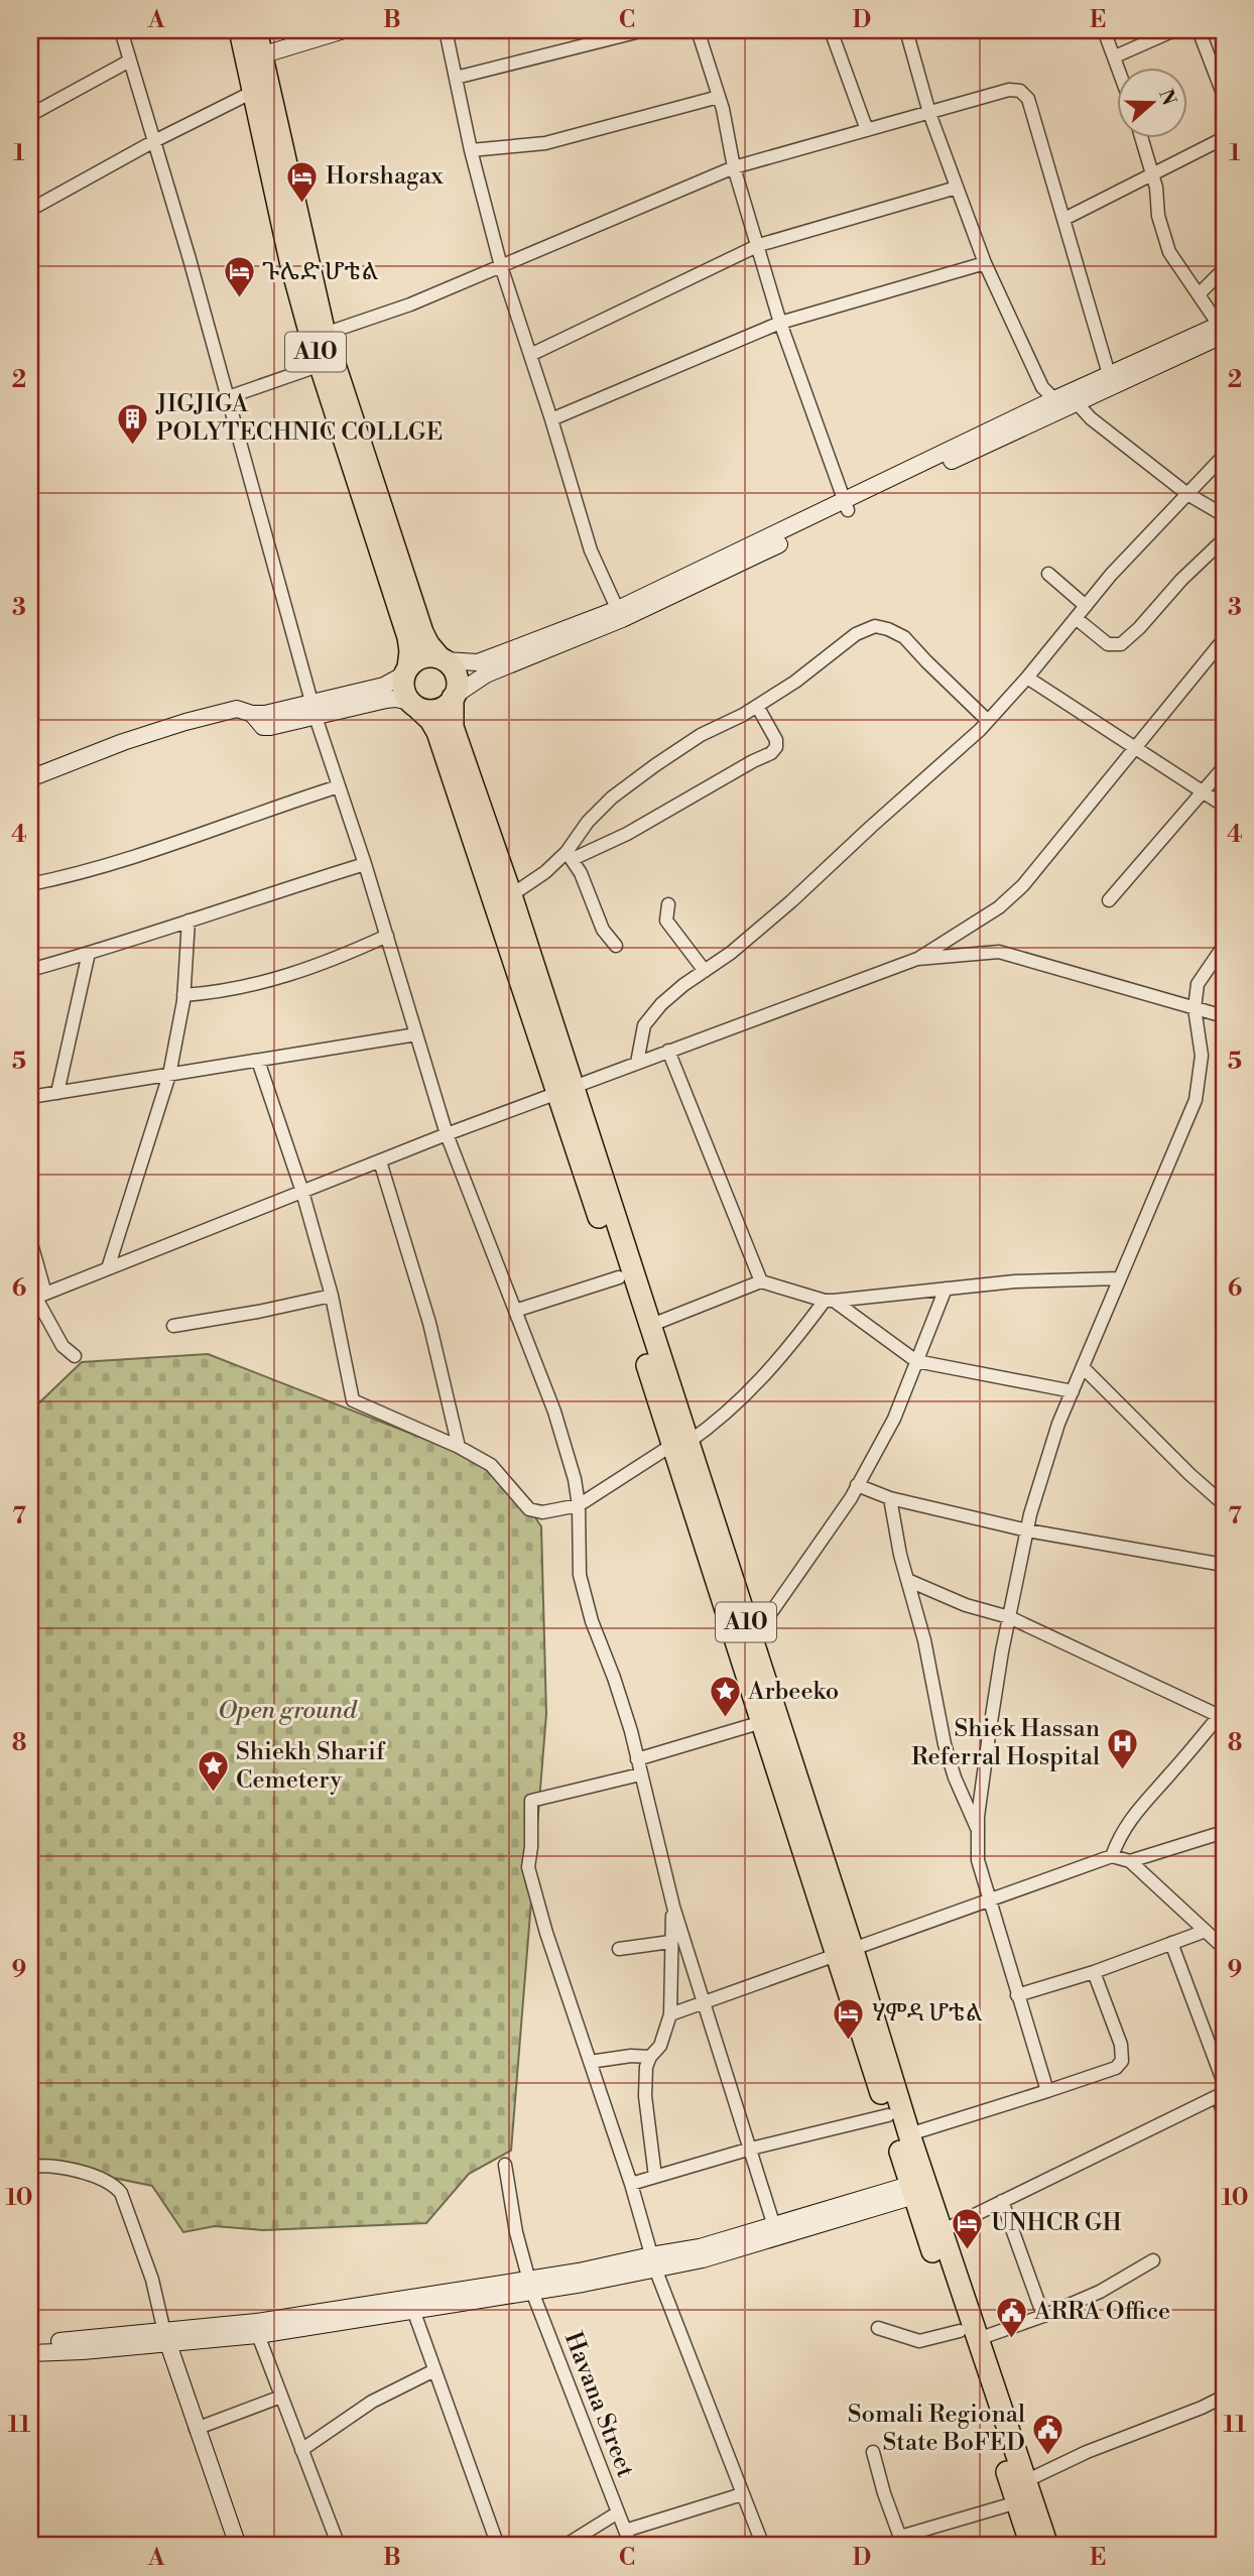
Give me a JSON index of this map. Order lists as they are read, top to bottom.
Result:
{
  "streets": {
    "highway": ["A10"],
    "street": ["Havana Street"]
  },
  "parks": ["Open ground"],
  "places": {
    "hotel": [
      "Horshagax",
      "ጉሌድ ሆቴል",
      "ሃምዳ ሆቴል",
      "UNHCR GH"
    ],
    "building": ["JIGJIGA POLYTECHNIC COLLGE"],
    "place": ["Arbeeko", "Shiekh Sharif Cemetery"],
    "hospital": ["Shiek Hassan Referral Hospital"],
    "public building": ["ARRA Office", "Somali Regional State BoFED"]
  },
  "north": "right",
  "grid": {
    "columns": [
      "A",
      "B",
      "C",
      "D",
      "E"
    ],
    "rows": [
      "1",
      "2",
      "3",
      "4",
      "5",
      "6",
      "7",
      "8",
      "9",
      "10",
      "11"
    ]
  }
}
